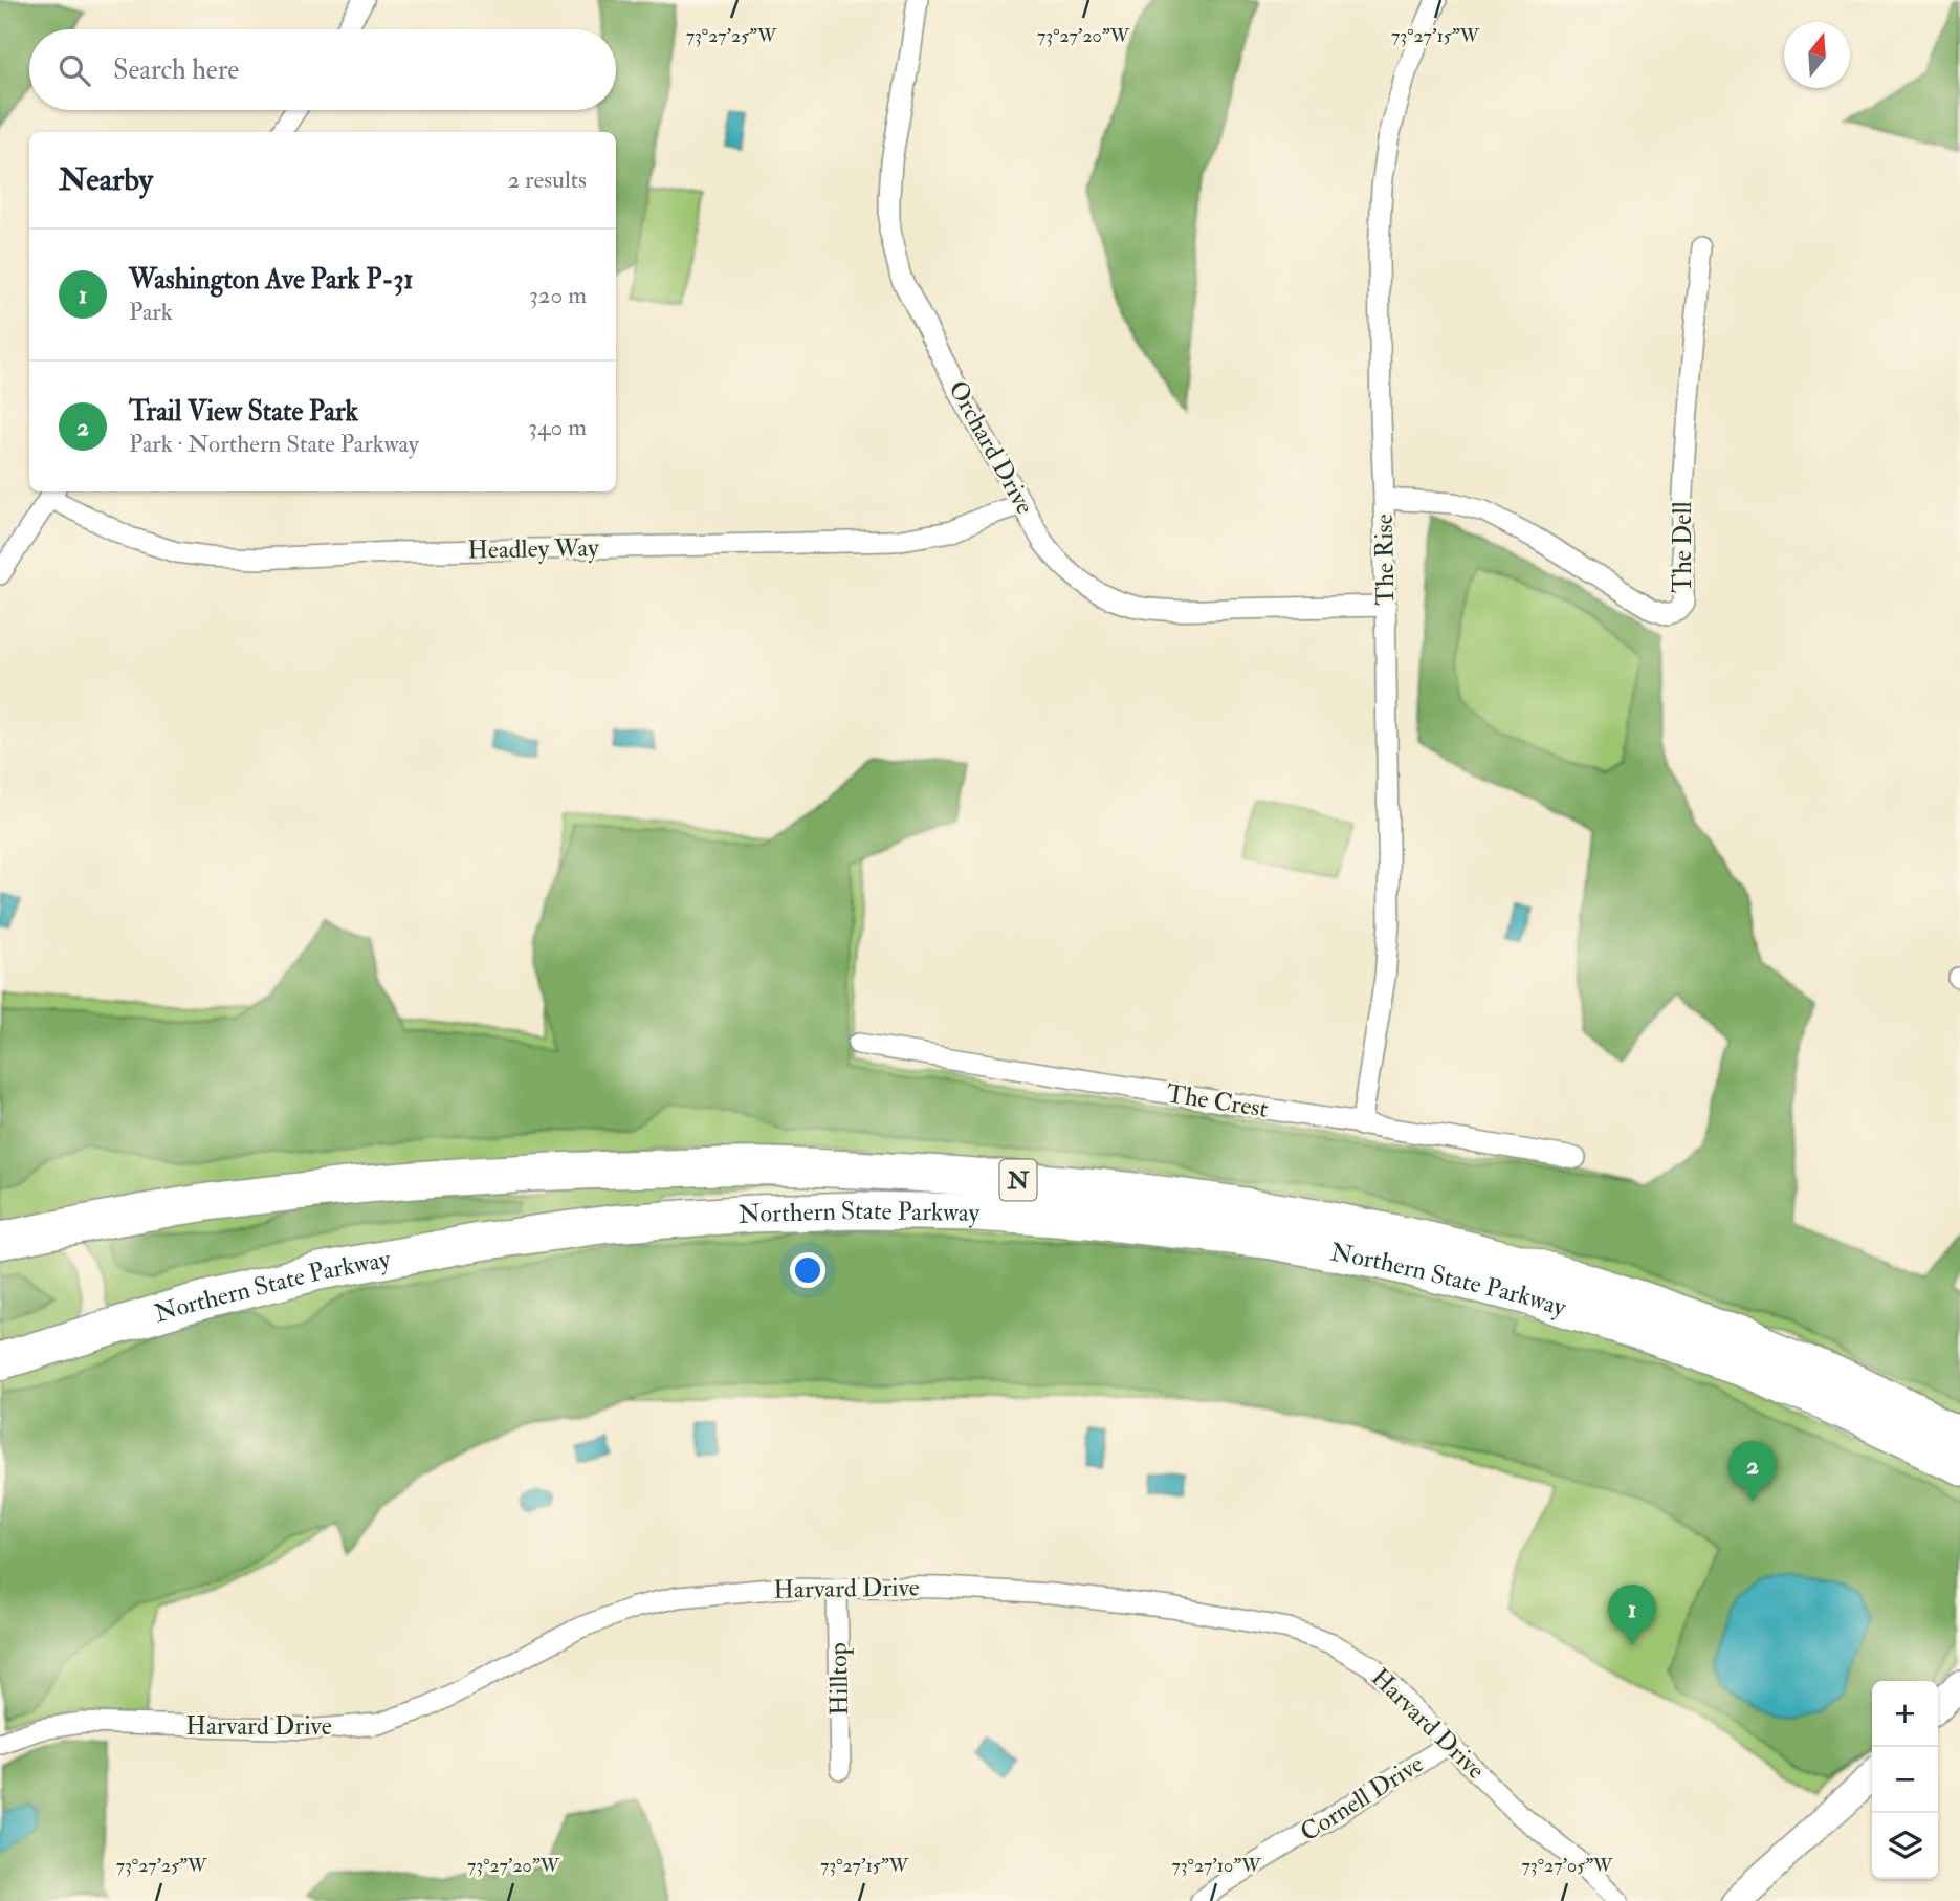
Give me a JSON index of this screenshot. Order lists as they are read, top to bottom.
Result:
{
  "streets": {
    "highway": ["N", "Northern State Parkway"],
    "street": [
      "Orchard Drive",
      "The Dell",
      "Headley Way",
      "The Rise",
      "The Crest",
      "Harvard Drive",
      "Hilltop",
      "Cornell Drive"
    ]
  },
  "crossings": [
    ["Orchard Drive", "Headley Way"],
    ["Orchard Drive", "The Rise"],
    ["The Dell", "The Rise"],
    ["The Rise", "The Crest"],
    ["Harvard Drive", "Hilltop"],
    ["Harvard Drive", "Cornell Drive"]
  ],
  "north": "top",
  "page": {
    "search": "Search here",
    "heading": ["Nearby", "2 results"],
    "list": [
      {
        "mark": "1",
        "name": "Washington Ave Park P-31",
        "note": "Park",
        "value": "320 m"
      },
      {
        "mark": "2",
        "name": "Trail View State Park",
        "note": "Park · Northern State Parkway",
        "value": "340 m"
      }
    ],
    "pins": ["2", "1"],
    "map_buttons": ["+", "−"]
  },
  "coordinates": [
    "73°27'25\"W",
    "73°27'20\"W",
    "73°27'15\"W",
    "73°27'10\"W",
    "73°27'05\"W"
  ]
}
